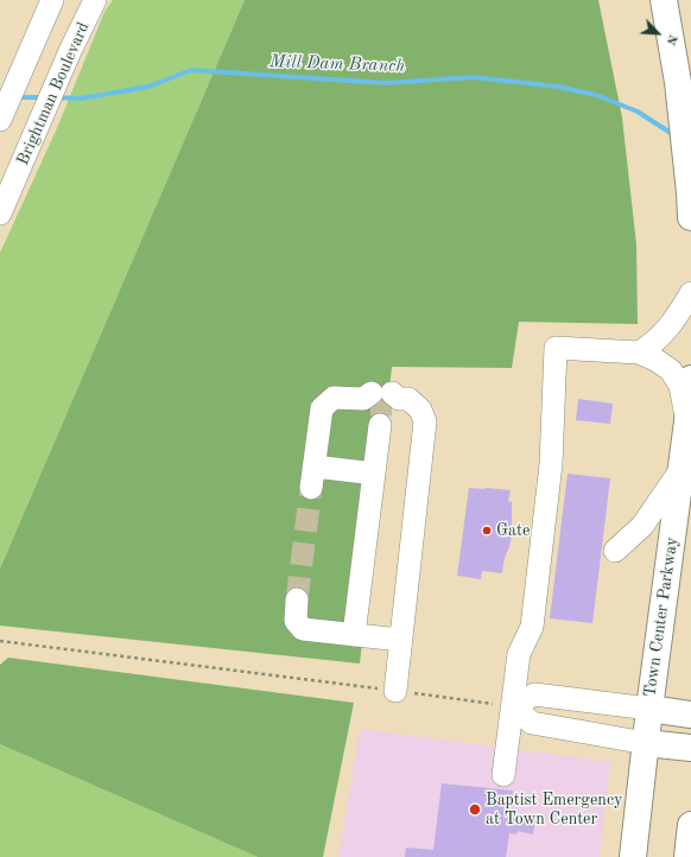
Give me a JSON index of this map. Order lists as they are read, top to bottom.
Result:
{
  "streets": {
    "main road": ["Town Center Parkway"],
    "street": ["Brightman Boulevard"]
  },
  "water": ["Mill Dam Branch"],
  "places": ["Gate", "Baptist Emergency at Town Center"],
  "north": "bottom right"
}
